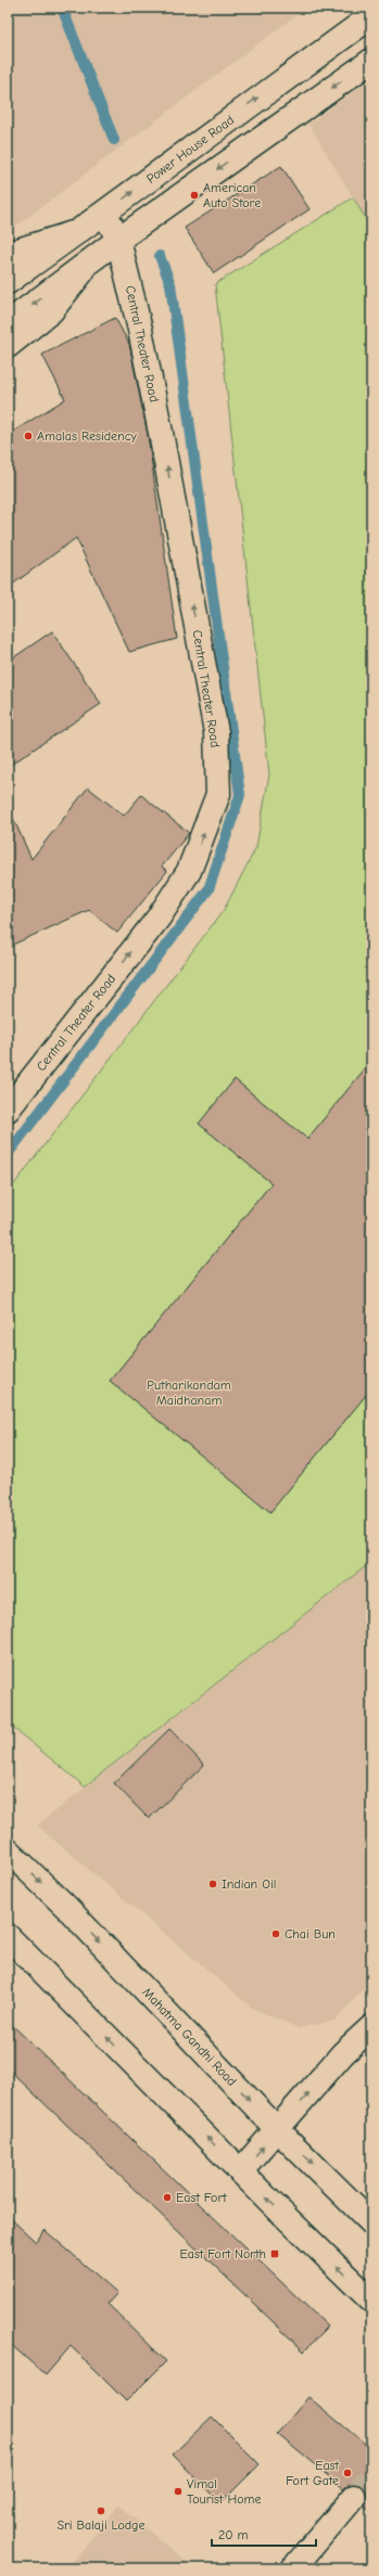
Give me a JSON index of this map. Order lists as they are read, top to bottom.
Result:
{
  "streets": {
    "main road": ["Power House Road", "Central Theater Road", "Mahatma Gandhi Road"]
  },
  "crossings": [
    ["Power House Road", "Central Theater Road"]
  ],
  "one_way": ["Central Theater Road"],
  "parks": ["Putharikandam Maidhanam"],
  "places": {
    "other": [
      "American Auto Store",
      "Amalas Residency",
      "Indian Oil",
      "Chai Bun",
      "East Fort",
      "East Fort Gate",
      "Vimal Tourist Home",
      "Sri Balaji Lodge"
    ],
    "transit": ["East Fort North"]
  },
  "scale_bar": "20 m"
}
